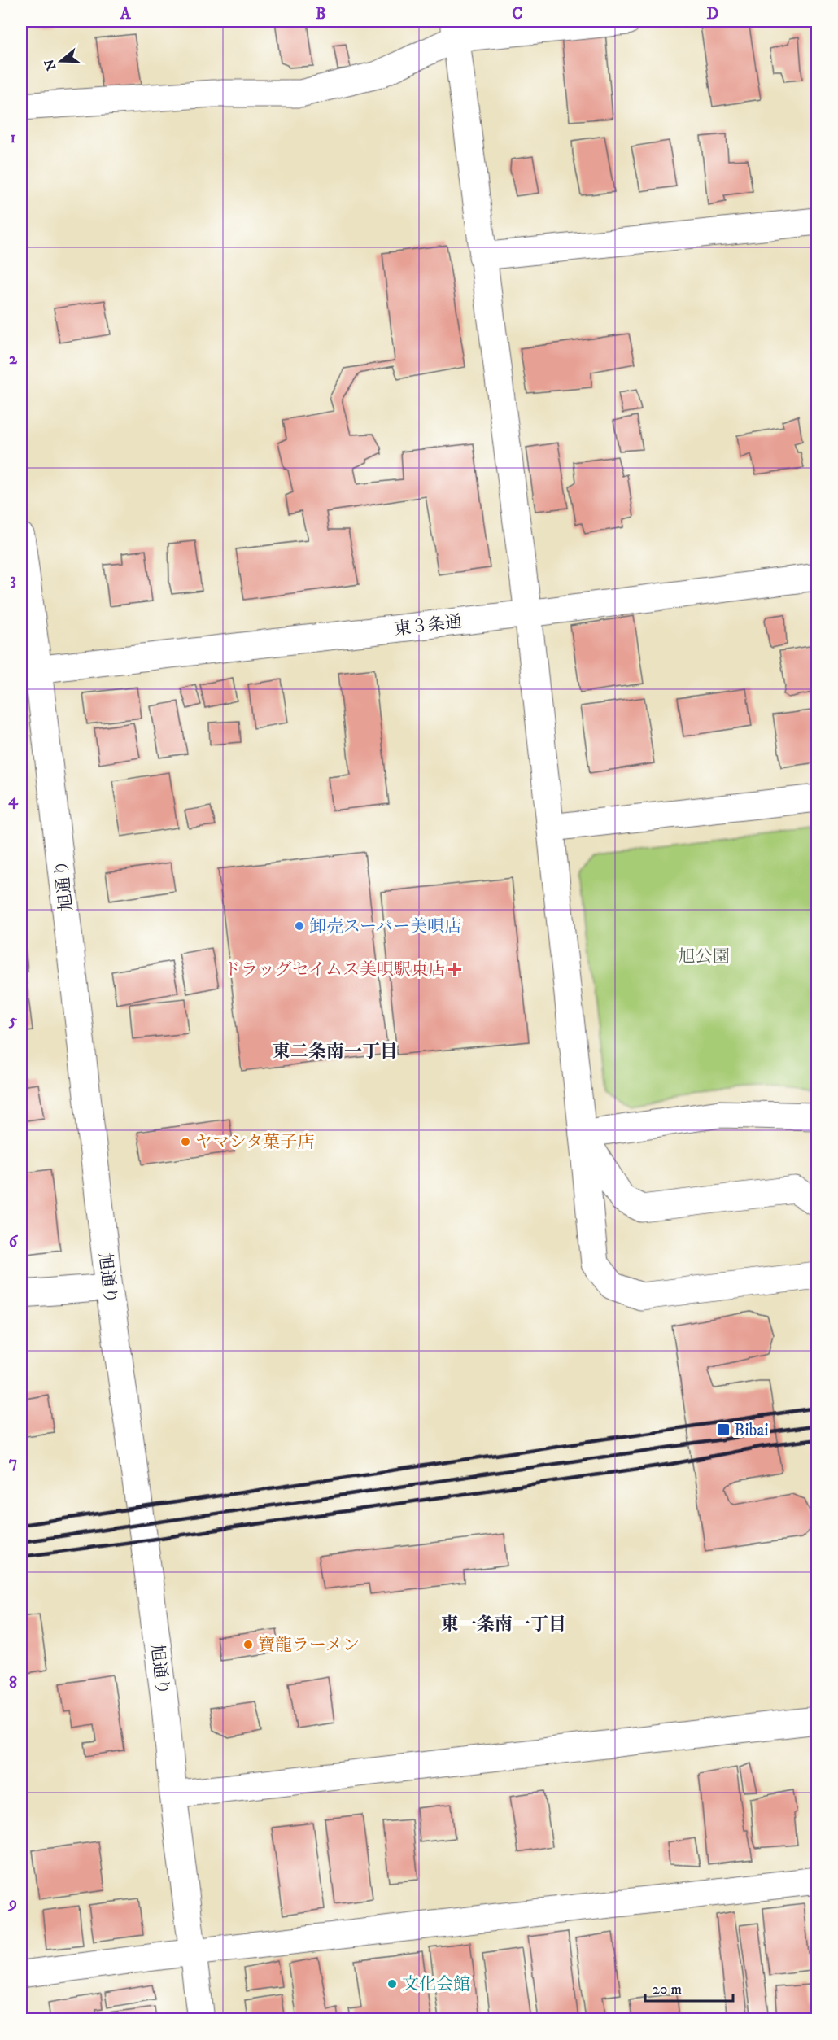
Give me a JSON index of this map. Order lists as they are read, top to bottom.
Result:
{
  "streets": {
    "street": ["東３条通", "旭通り"]
  },
  "crossings": [
    ["東３条通", "旭通り"]
  ],
  "districts": ["東二条南一丁目", "東一条南一丁目"],
  "parks": ["旭公園"],
  "places": {
    "other": [
      "卸売スーパー美唄店",
      "ヤマシタ菓子店",
      "寶龍ラーメン",
      "文化会館"
    ],
    "health": ["ドラッグセイムス美唄駅東店"],
    "transit": ["Bibai"]
  },
  "scale_bar": "20 m",
  "north": "left",
  "grid": {
    "columns": [
      "A",
      "B",
      "C",
      "D"
    ],
    "rows": [
      "1",
      "2",
      "3",
      "4",
      "5",
      "6",
      "7",
      "8",
      "9"
    ]
  }
}
